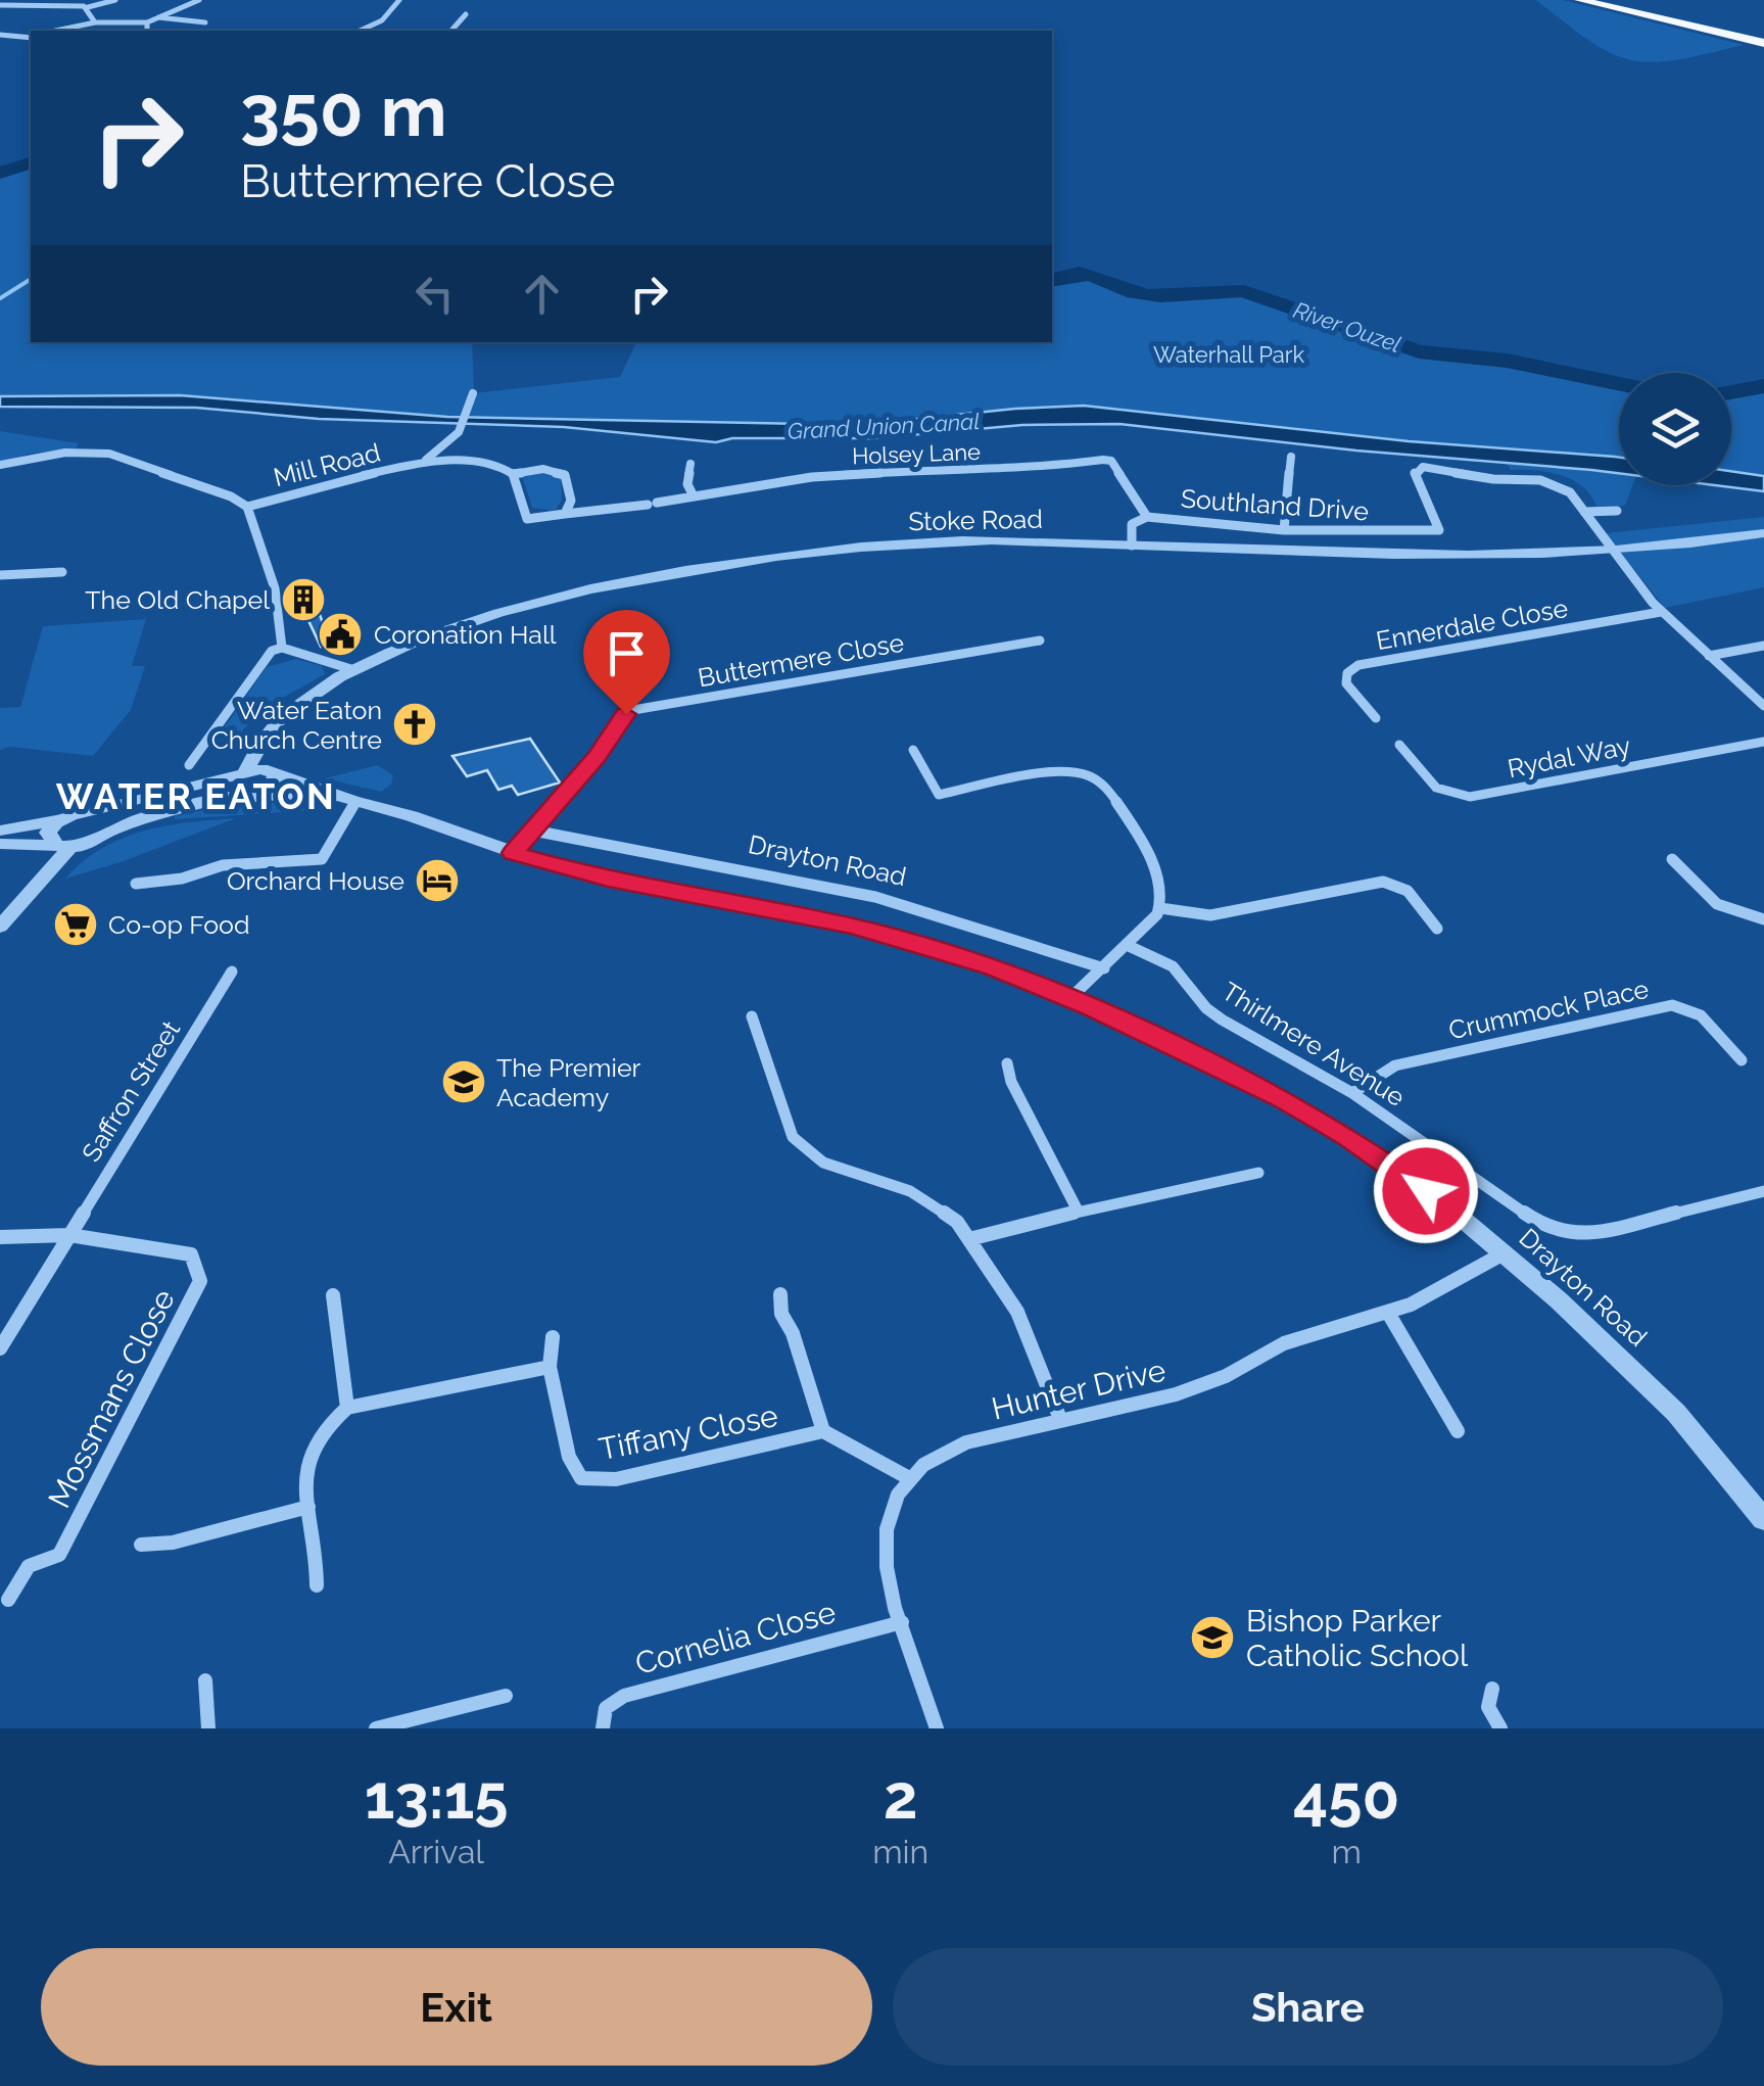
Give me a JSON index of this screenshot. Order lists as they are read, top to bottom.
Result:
{
  "streets": {
    "street": [
      "Holsey Lane",
      "Mill Road",
      "Southland Drive",
      "Stoke Road",
      "Ennerdale Close",
      "Buttermere Close",
      "Rydal Way",
      "Drayton Road",
      "Crummock Place",
      "Thirlmere Avenue",
      "Saffron Street",
      "Hunter Drive",
      "Mossmans Close",
      "Tiffany Close",
      "Cornelia Close"
    ]
  },
  "crossings": [
    ["Holsey Lane", "Mill Road"],
    ["Holsey Lane", "Southland Drive"],
    ["Southland Drive", "Stoke Road"],
    ["Stoke Road", "Drayton Road"],
    ["Buttermere Close", "Drayton Road"],
    ["Drayton Road", "Hunter Drive"],
    ["Crummock Place", "Thirlmere Avenue"],
    ["Saffron Street", "Mossmans Close"]
  ],
  "districts": ["WATER EATON"],
  "water": ["River Ouzel", "Grand Union Canal"],
  "parks": ["Waterhall Park"],
  "places": {
    "building": ["The Old Chapel"],
    "public building": ["Coronation Hall"],
    "church": ["Water Eaton Church Centre"],
    "hotel": ["Orchard House"],
    "supermarket": ["Co-op Food"],
    "school or university": ["The Premier Academy", "Bishop Parker Catholic School"]
  },
  "page": {
    "turn": ["350 m", "Buttermere Close"],
    "eta": [
      "13:15",
      "Arrival",
      "2",
      "min",
      "450",
      "m"
    ],
    "buttons": ["Exit", "Share"]
  }
}
